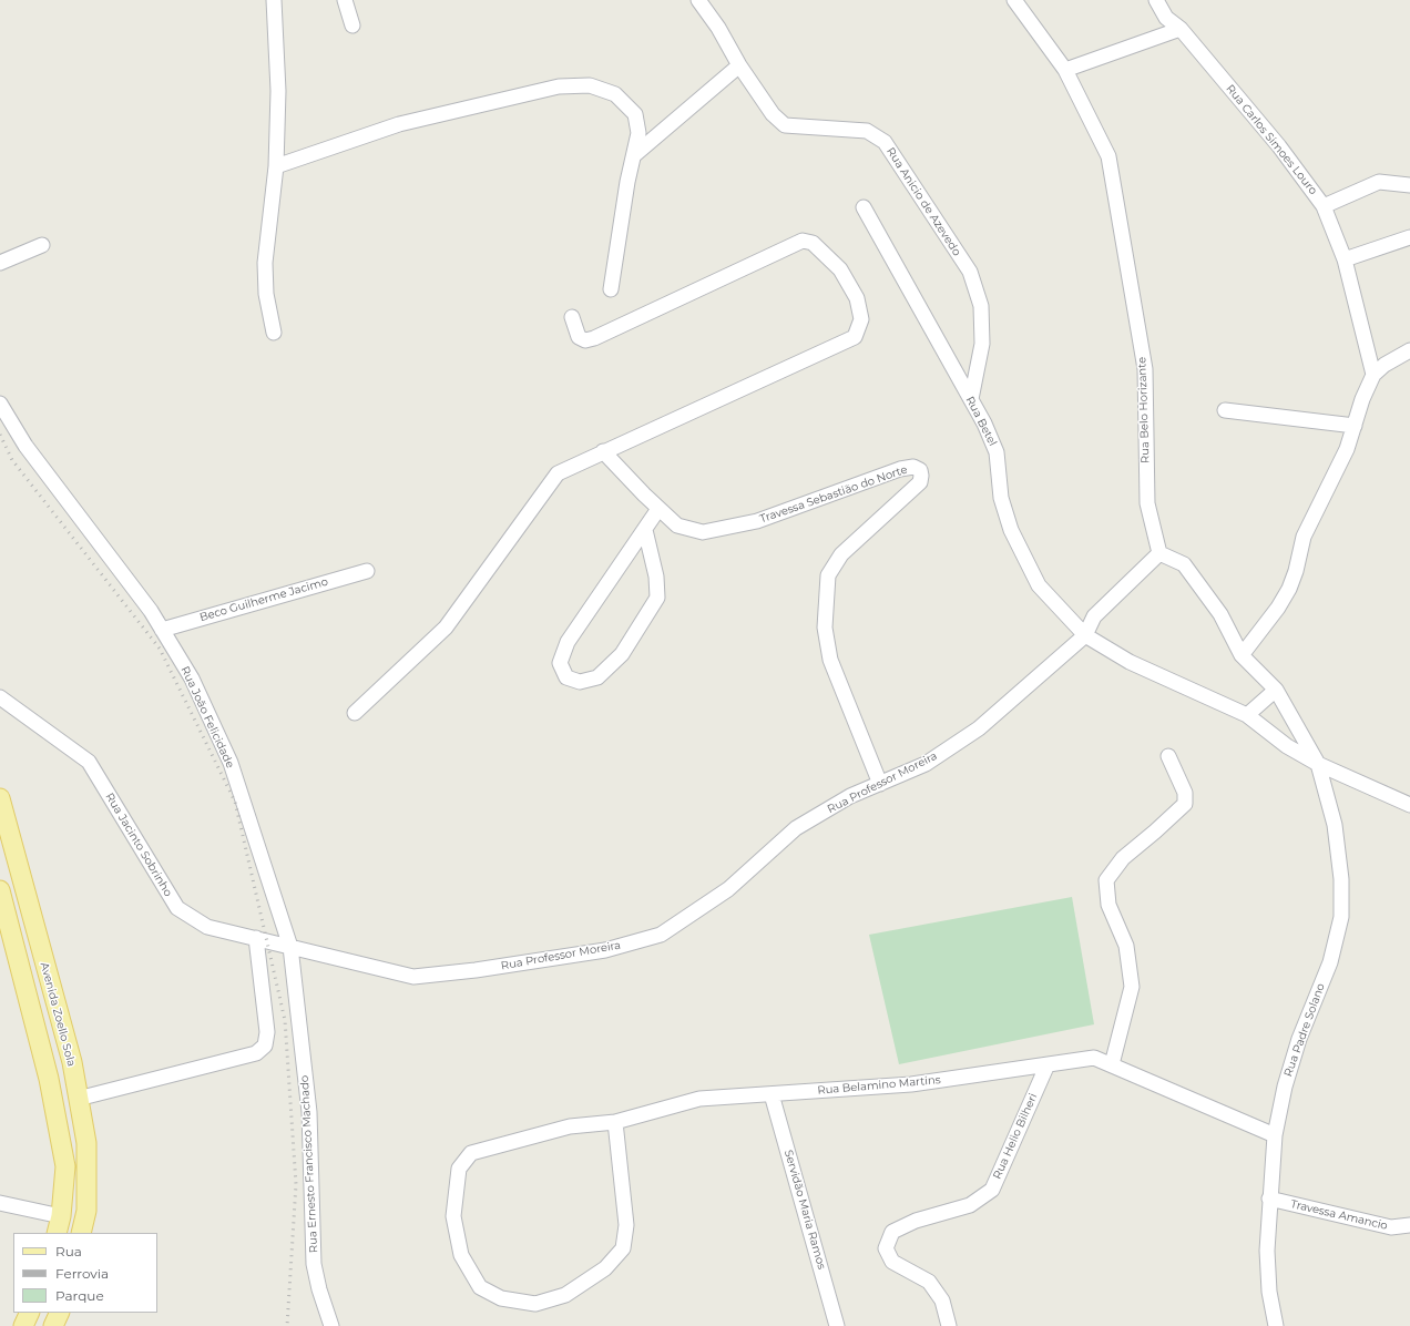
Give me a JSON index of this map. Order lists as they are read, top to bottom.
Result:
{
  "streets": {
    "main road": ["Avenida Zoello Sola"],
    "street": [
      "Rua Carlos Simoes Louro",
      "Rua Anicio de Azevedo",
      "Rua Belo Horizante",
      "Rua Betel",
      "Travessa Sebastião do Norte",
      "Beco Guilherme Jacimo",
      "Rua João Felicidade",
      "Rua Professor Moreira",
      "Rua Jacinto Sobrinho",
      "Rua Padre Solano",
      "Rua Belamino Martins",
      "Rua Helio Bilheri",
      "Rua Ernesto Francisco Machado",
      "Servidão Maria Ramos",
      "Travessa Amancio"
    ]
  },
  "crossings": [
    ["Rua Anicio de Azevedo", "Rua Betel"],
    ["Rua Betel", "Rua Professor Moreira"],
    ["Travessa Sebastião do Norte", "Rua Professor Moreira"],
    ["Beco Guilherme Jacimo", "Rua João Felicidade"],
    ["Rua João Felicidade", "Rua Professor Moreira"],
    ["Rua João Felicidade", "Rua Jacinto Sobrinho"],
    ["Rua João Felicidade", "Rua Ernesto Francisco Machado"],
    ["Rua Professor Moreira", "Rua Jacinto Sobrinho"],
    ["Rua Professor Moreira", "Rua Ernesto Francisco Machado"],
    ["Rua Jacinto Sobrinho", "Rua Ernesto Francisco Machado"],
    ["Rua Padre Solano", "Rua Belamino Martins"],
    ["Rua Padre Solano", "Travessa Amancio"],
    ["Rua Belamino Martins", "Rua Helio Bilheri"],
    ["Rua Belamino Martins", "Servidão Maria Ramos"]
  ],
  "legend": ["Rua", "Ferrovia", "Parque"]
}
